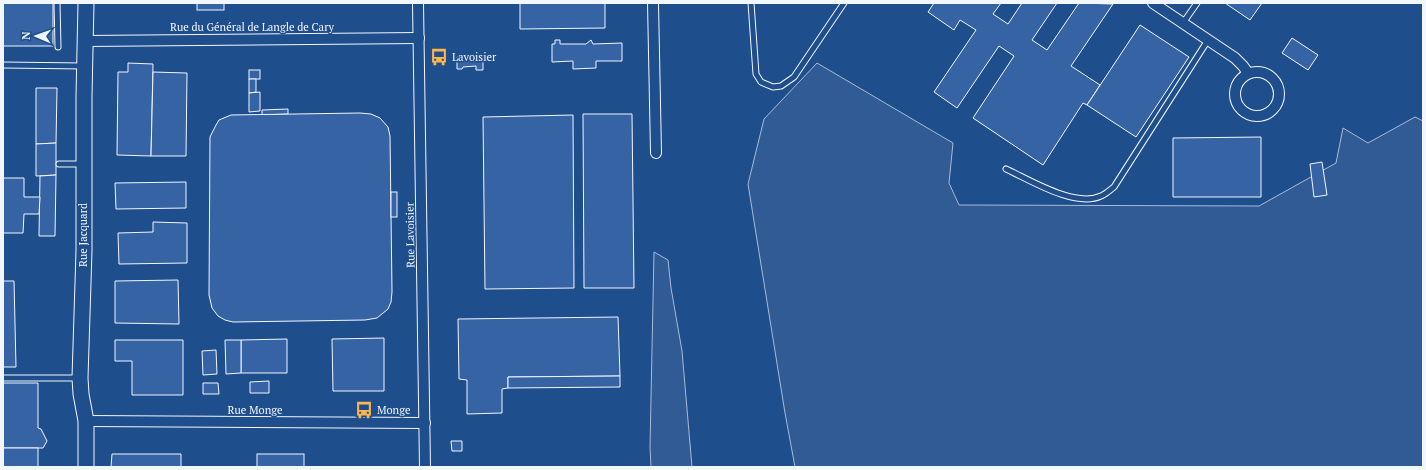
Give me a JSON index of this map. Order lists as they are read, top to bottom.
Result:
{
  "streets": {
    "street": [
      "Rue du Général de Langle de Cary",
      "Rue Jacquard",
      "Rue Lavoisier",
      "Rue Monge"
    ]
  },
  "crossings": [
    ["Rue du Général de Langle de Cary", "Rue Jacquard"],
    ["Rue du Général de Langle de Cary", "Rue Lavoisier"],
    ["Rue Jacquard", "Rue Monge"],
    ["Rue Lavoisier", "Rue Monge"]
  ],
  "places": {
    "bus stop": ["Lavoisier", "Monge"]
  },
  "north": "left"
}
